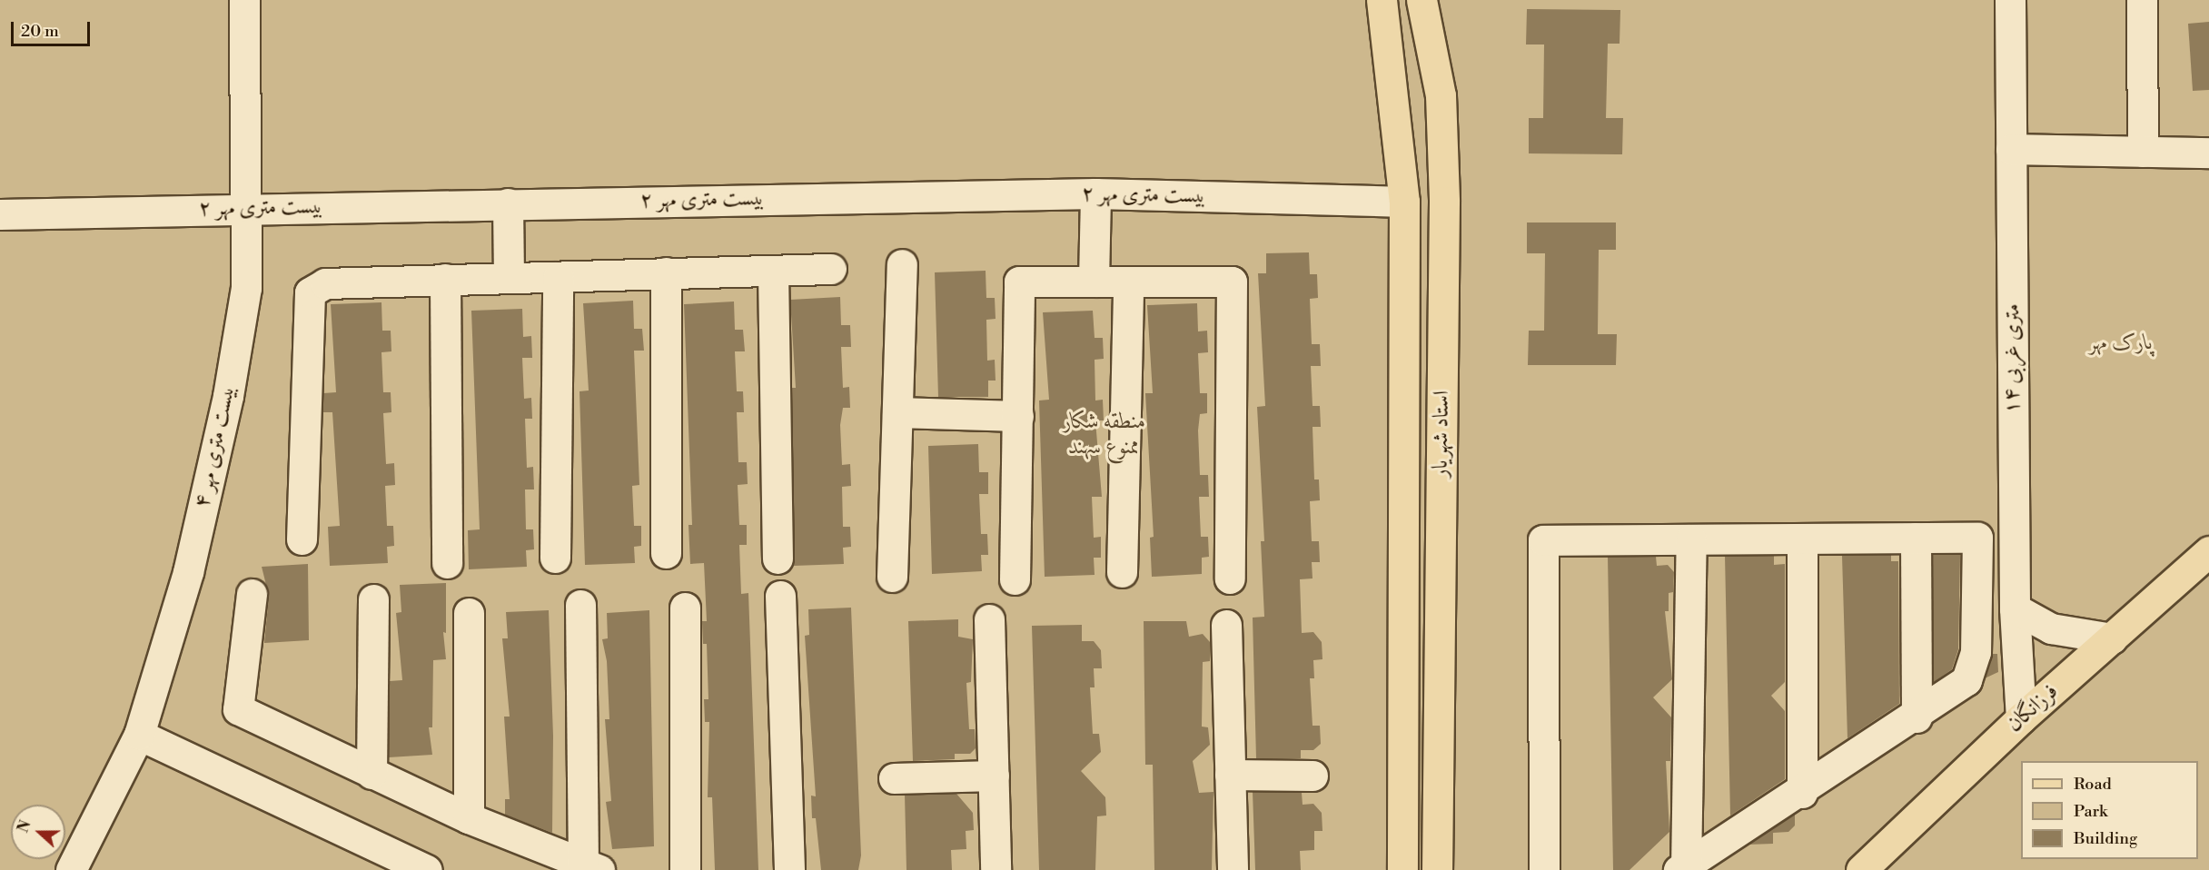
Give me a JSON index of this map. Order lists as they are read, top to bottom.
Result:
{
  "streets": {
    "main road": ["استاد شهریار", "فرزانگان"],
    "street": ["بیست متری مهر ۲", "۱۴ متری غربی", "بیست متری مهر ۴"]
  },
  "crossings": [
    ["بیست متری مهر ۲", "استاد شهریار"],
    ["بیست متری مهر ۲", "بیست متری مهر ۴"],
    ["۱۴ متری غربی", "فرزانگان"]
  ],
  "parks": ["پارک مهر", "منطقه شکار ممنوع سهند"],
  "legend": ["Road", "Park", "Building"],
  "scale_bar": "20 m",
  "north": "left"
}
